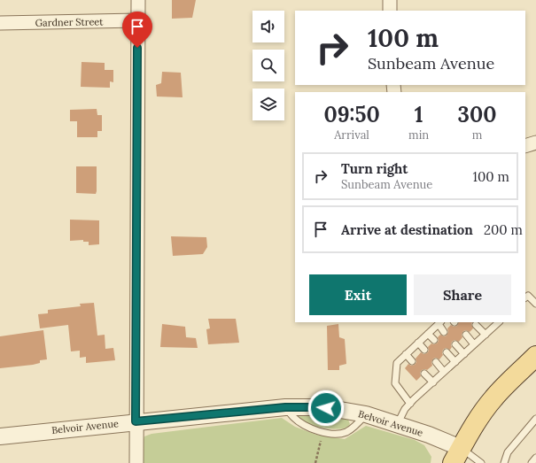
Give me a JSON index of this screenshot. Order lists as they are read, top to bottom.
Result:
{
  "streets": {
    "street": ["Gardner Street", "Belvoir Avenue"]
  },
  "page": {
    "turn": ["100 m", "Sunbeam Avenue"],
    "eta": [
      "09:50",
      "Arrival",
      "1",
      "min",
      "300",
      "m"
    ],
    "list": [
      {
        "name": "Turn right",
        "note": "Sunbeam Avenue",
        "value": "100 m"
      },
      {
        "name": "Arrive at destination",
        "value": "200 m"
      }
    ],
    "buttons": ["Exit", "Share"]
  }
}
